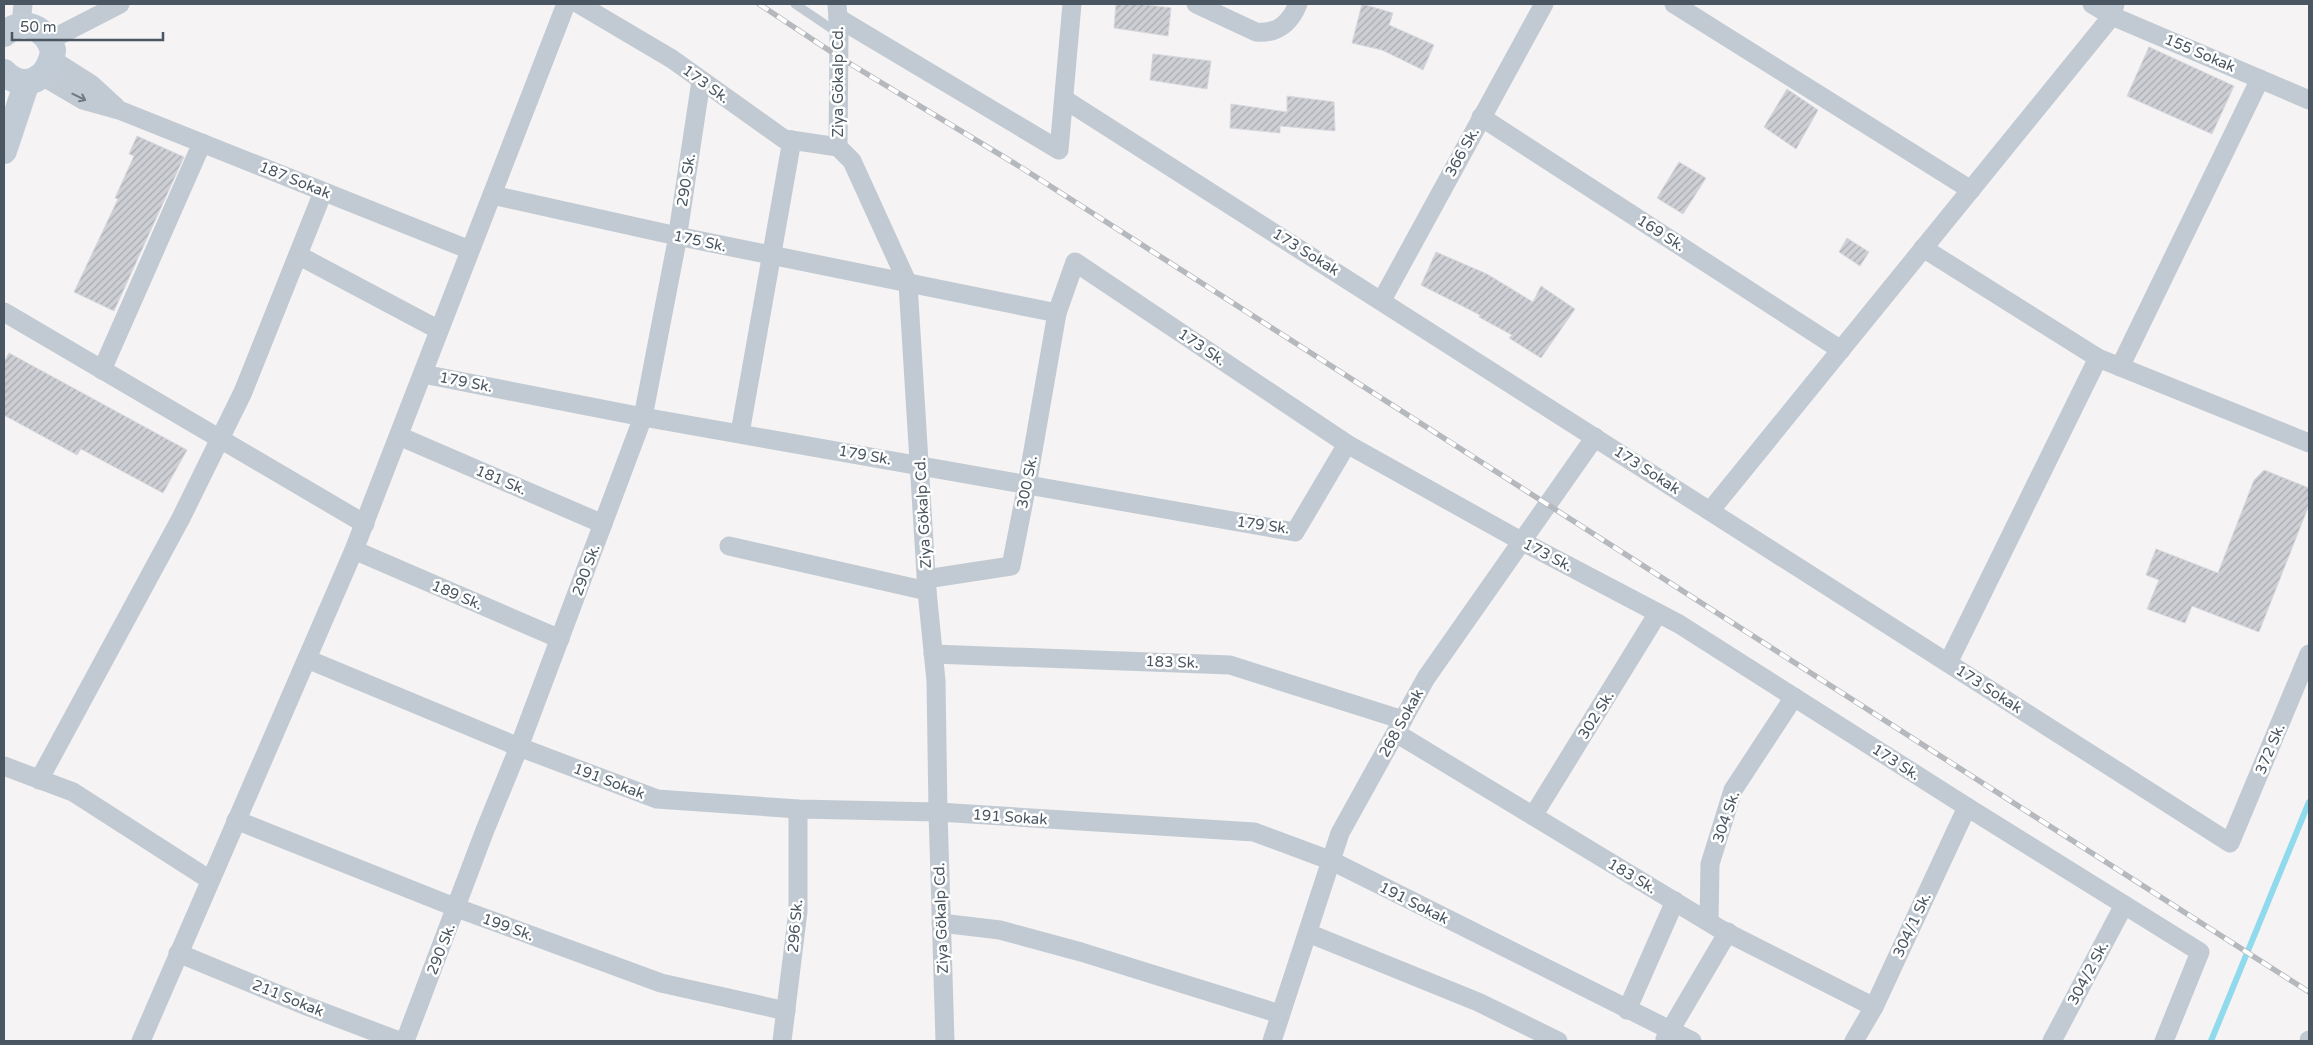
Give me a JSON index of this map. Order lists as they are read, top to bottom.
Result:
{
  "streets": {
    "street": [
      "155 Sokak",
      "Ziya Gökalp Cd.",
      "173 Sk.",
      "366 Sk.",
      "187 Sokak",
      "290 Sk.",
      "169 Sk.",
      "175 Sk.",
      "173 Sokak",
      "179 Sk.",
      "181 Sk.",
      "300 Sk.",
      "189 Sk.",
      "183 Sk.",
      "302 Sk.",
      "268 Sokak",
      "372 Sk.",
      "191 Sokak",
      "304 Sk.",
      "304/1 Sk.",
      "296 Sk.",
      "199 Sk.",
      "304/2 Sk.",
      "211 Sokak"
    ]
  },
  "crossings": [
    ["Ziya Gökalp Cd.", "173 Sk."],
    ["Ziya Gökalp Cd.", "175 Sk."],
    ["Ziya Gökalp Cd.", "179 Sk."],
    ["Ziya Gökalp Cd.", "300 Sk."],
    ["Ziya Gökalp Cd.", "183 Sk."],
    ["Ziya Gökalp Cd.", "191 Sokak"],
    ["173 Sk.", "290 Sk."],
    ["173 Sk.", "179 Sk."],
    ["173 Sk.", "300 Sk."],
    ["173 Sk.", "302 Sk."],
    ["173 Sk.", "268 Sokak"],
    ["173 Sk.", "304 Sk."],
    ["173 Sk.", "304/1 Sk."],
    ["173 Sk.", "304/2 Sk."],
    ["366 Sk.", "169 Sk."],
    ["366 Sk.", "173 Sokak"],
    ["290 Sk.", "175 Sk."],
    ["290 Sk.", "179 Sk."],
    ["290 Sk.", "181 Sk."],
    ["290 Sk.", "189 Sk."],
    ["290 Sk.", "191 Sokak"],
    ["290 Sk.", "199 Sk."],
    ["173 Sokak", "268 Sokak"],
    ["173 Sokak", "372 Sk."],
    ["179 Sk.", "300 Sk."],
    ["183 Sk.", "302 Sk."],
    ["183 Sk.", "268 Sokak"],
    ["183 Sk.", "304 Sk."],
    ["183 Sk.", "304/1 Sk."],
    ["268 Sokak", "191 Sokak"],
    ["191 Sokak", "296 Sk."],
    ["296 Sk.", "199 Sk."]
  ],
  "scale_bar": "50 m"
}
